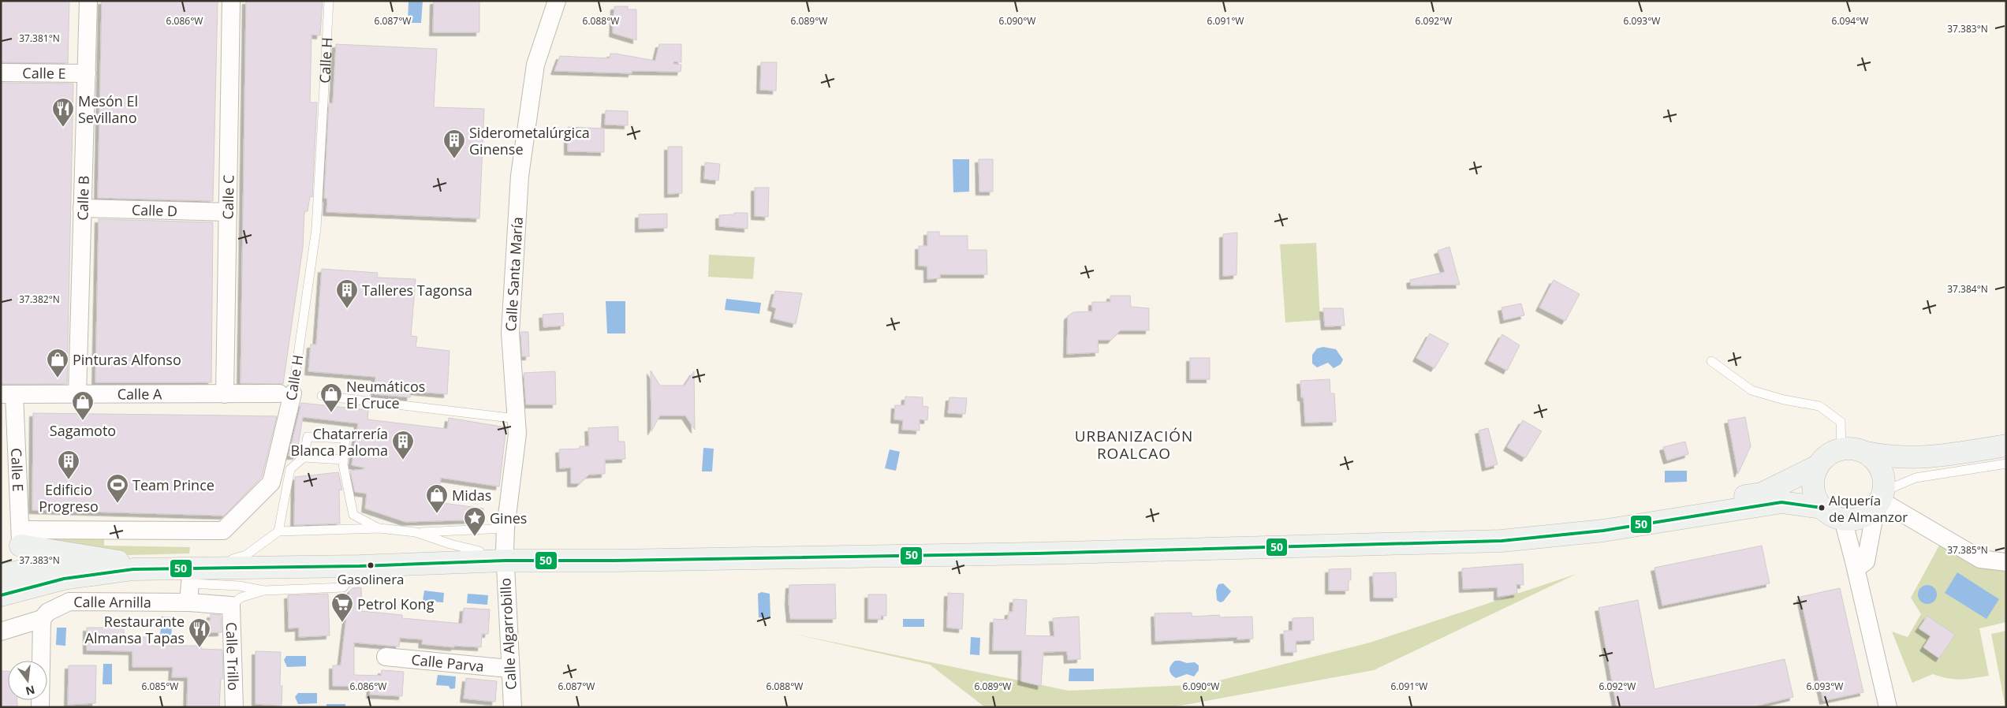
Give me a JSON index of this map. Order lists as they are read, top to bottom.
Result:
{
  "streets": {
    "street": [
      "Calle H",
      "Calle E",
      "Calle B",
      "Calle C",
      "Calle D",
      "Calle Santa María",
      "Calle A",
      "Calle Arnilla",
      "Calle Algarrobillo",
      "Calle Trillo",
      "Calle Parva"
    ]
  },
  "crossings": [
    ["Calle H", "Calle E"],
    ["Calle H", "Calle A"],
    ["Calle E", "Calle B"],
    ["Calle E", "Calle A"],
    ["Calle B", "Calle D"],
    ["Calle B", "Calle A"],
    ["Calle C", "Calle D"],
    ["Calle C", "Calle A"],
    ["Calle Santa María", "Calle Algarrobillo"],
    ["Calle Arnilla", "Calle Trillo"],
    ["Calle Algarrobillo", "Calle Parva"]
  ],
  "districts": ["URBANIZACIÓN ROALCAO"],
  "places": {
    "restaurant": ["Mesón El Sevillano", "Restaurante Almansa Tapas"],
    "building": [
      "Siderometalúrgica Ginense",
      "Talleres Tagonsa",
      "Chatarrería Blanca Paloma",
      "Edificio Progreso"
    ],
    "shop": [
      "Pinturas Alfonso",
      "Neumáticos El Cruce",
      "Sagamoto",
      "Midas"
    ],
    "sports": ["Team Prince"],
    "other": ["Alquería de Almanzor", "Gasolinera"],
    "place": ["Gines"],
    "supermarket": ["Petrol Kong"]
  },
  "lines": ["transit line 50"],
  "north": "bottom",
  "coordinates": [
    "6.086°W",
    "6.087°W",
    "6.088°W",
    "6.089°W",
    "6.090°W",
    "6.091°W",
    "6.092°W",
    "6.093°W",
    "6.094°W",
    "37.383°N",
    "37.381°N",
    "37.384°N",
    "37.382°N",
    "37.385°N",
    "6.085°W"
  ]
}
